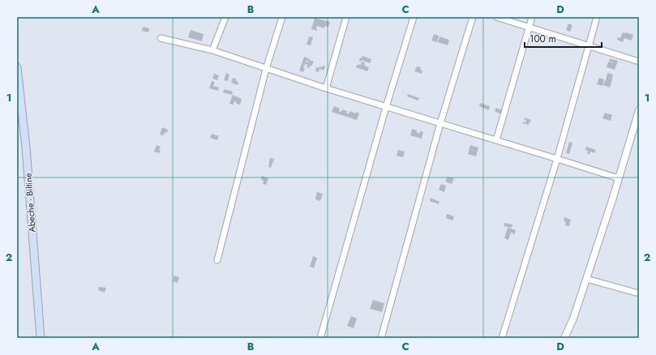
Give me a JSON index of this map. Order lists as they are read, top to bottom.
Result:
{
  "streets": {
    "main road": ["Abeche - Biltine"]
  },
  "scale_bar": "100 m",
  "grid": {
    "columns": [
      "A",
      "B",
      "C",
      "D"
    ],
    "rows": ["1", "2"]
  }
}
